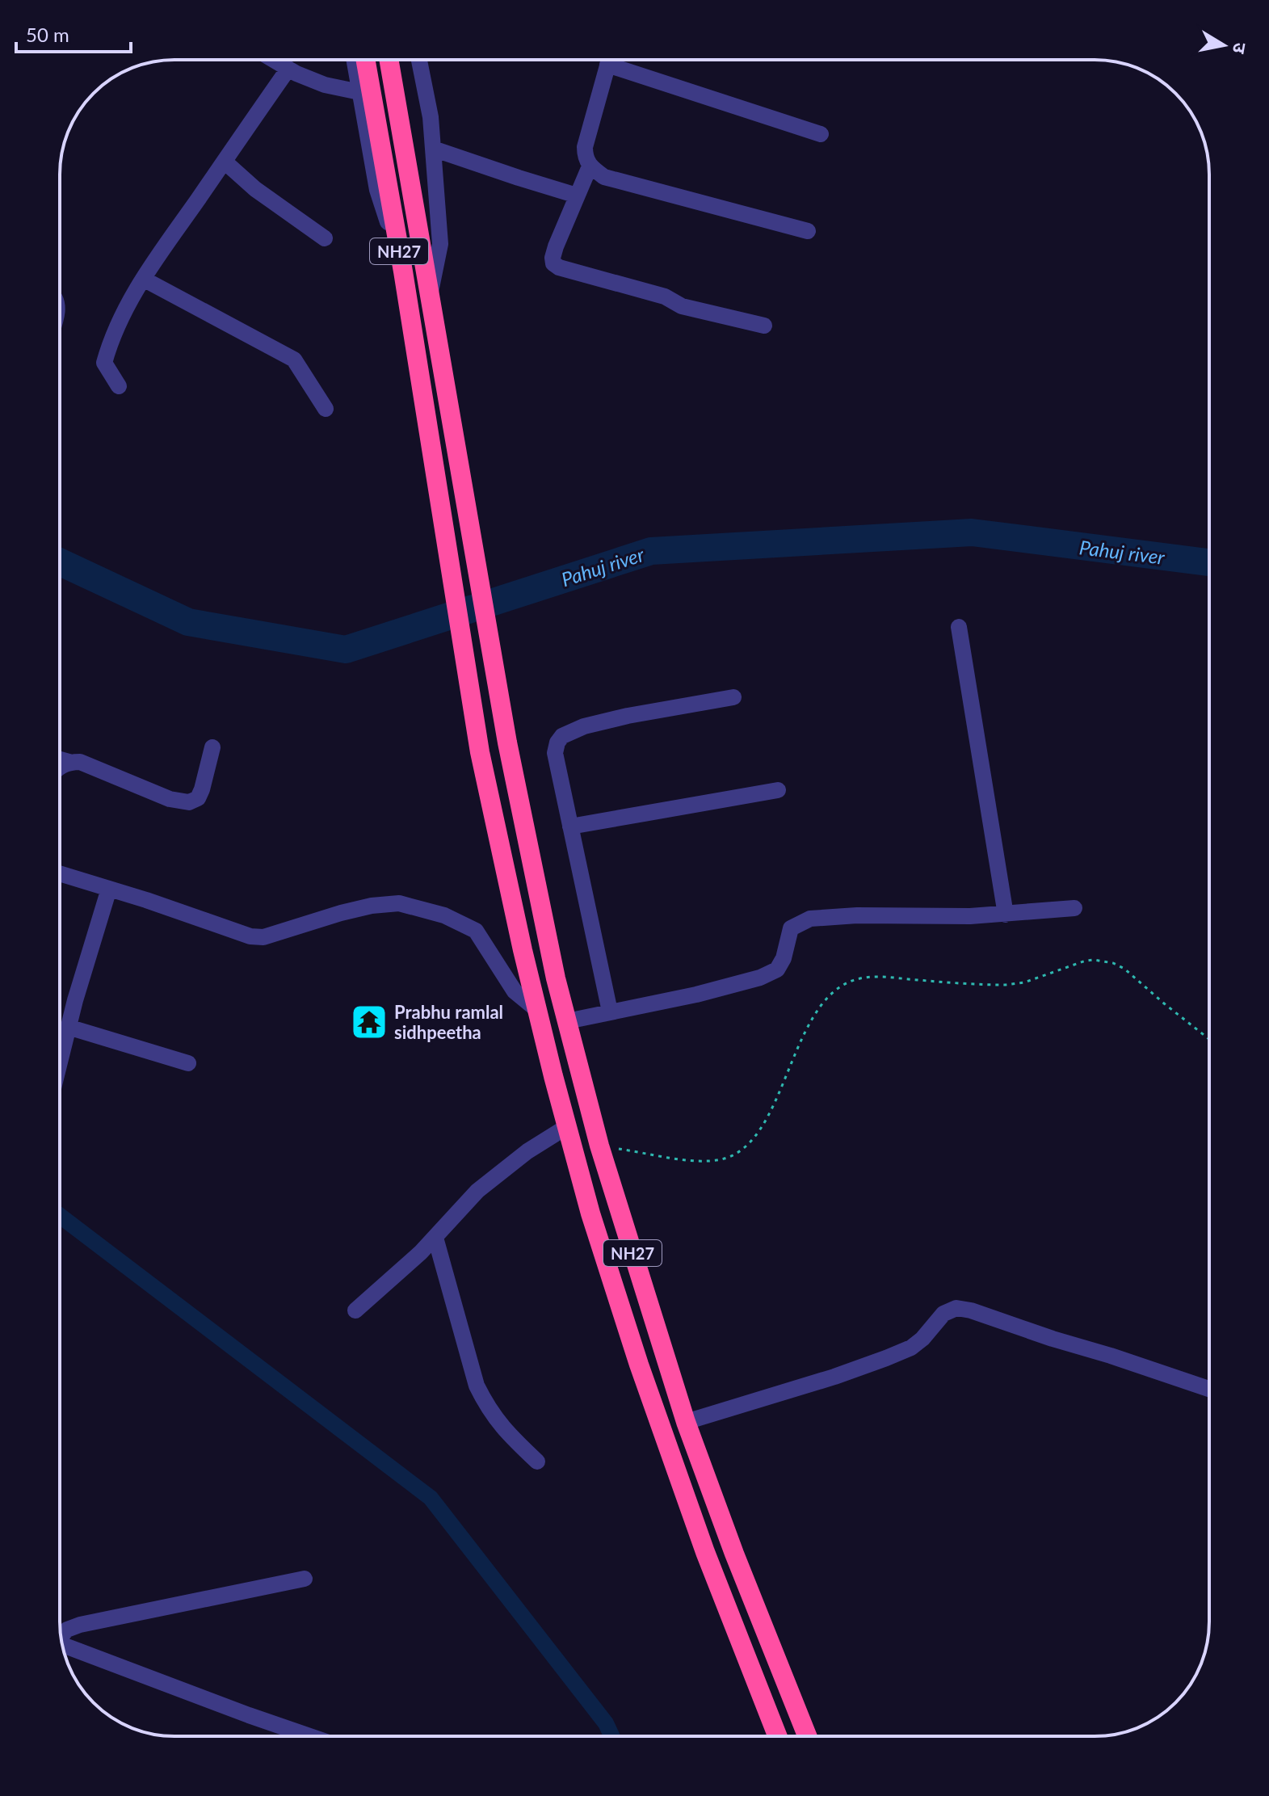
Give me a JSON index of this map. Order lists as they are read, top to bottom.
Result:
{
  "streets": {
    "highway": ["NH27"]
  },
  "water": ["Pahuj river"],
  "places": {
    "temple": ["Prabhu ramlal sidhpeetha"]
  },
  "scale_bar": "50 m",
  "north": "right"
}
